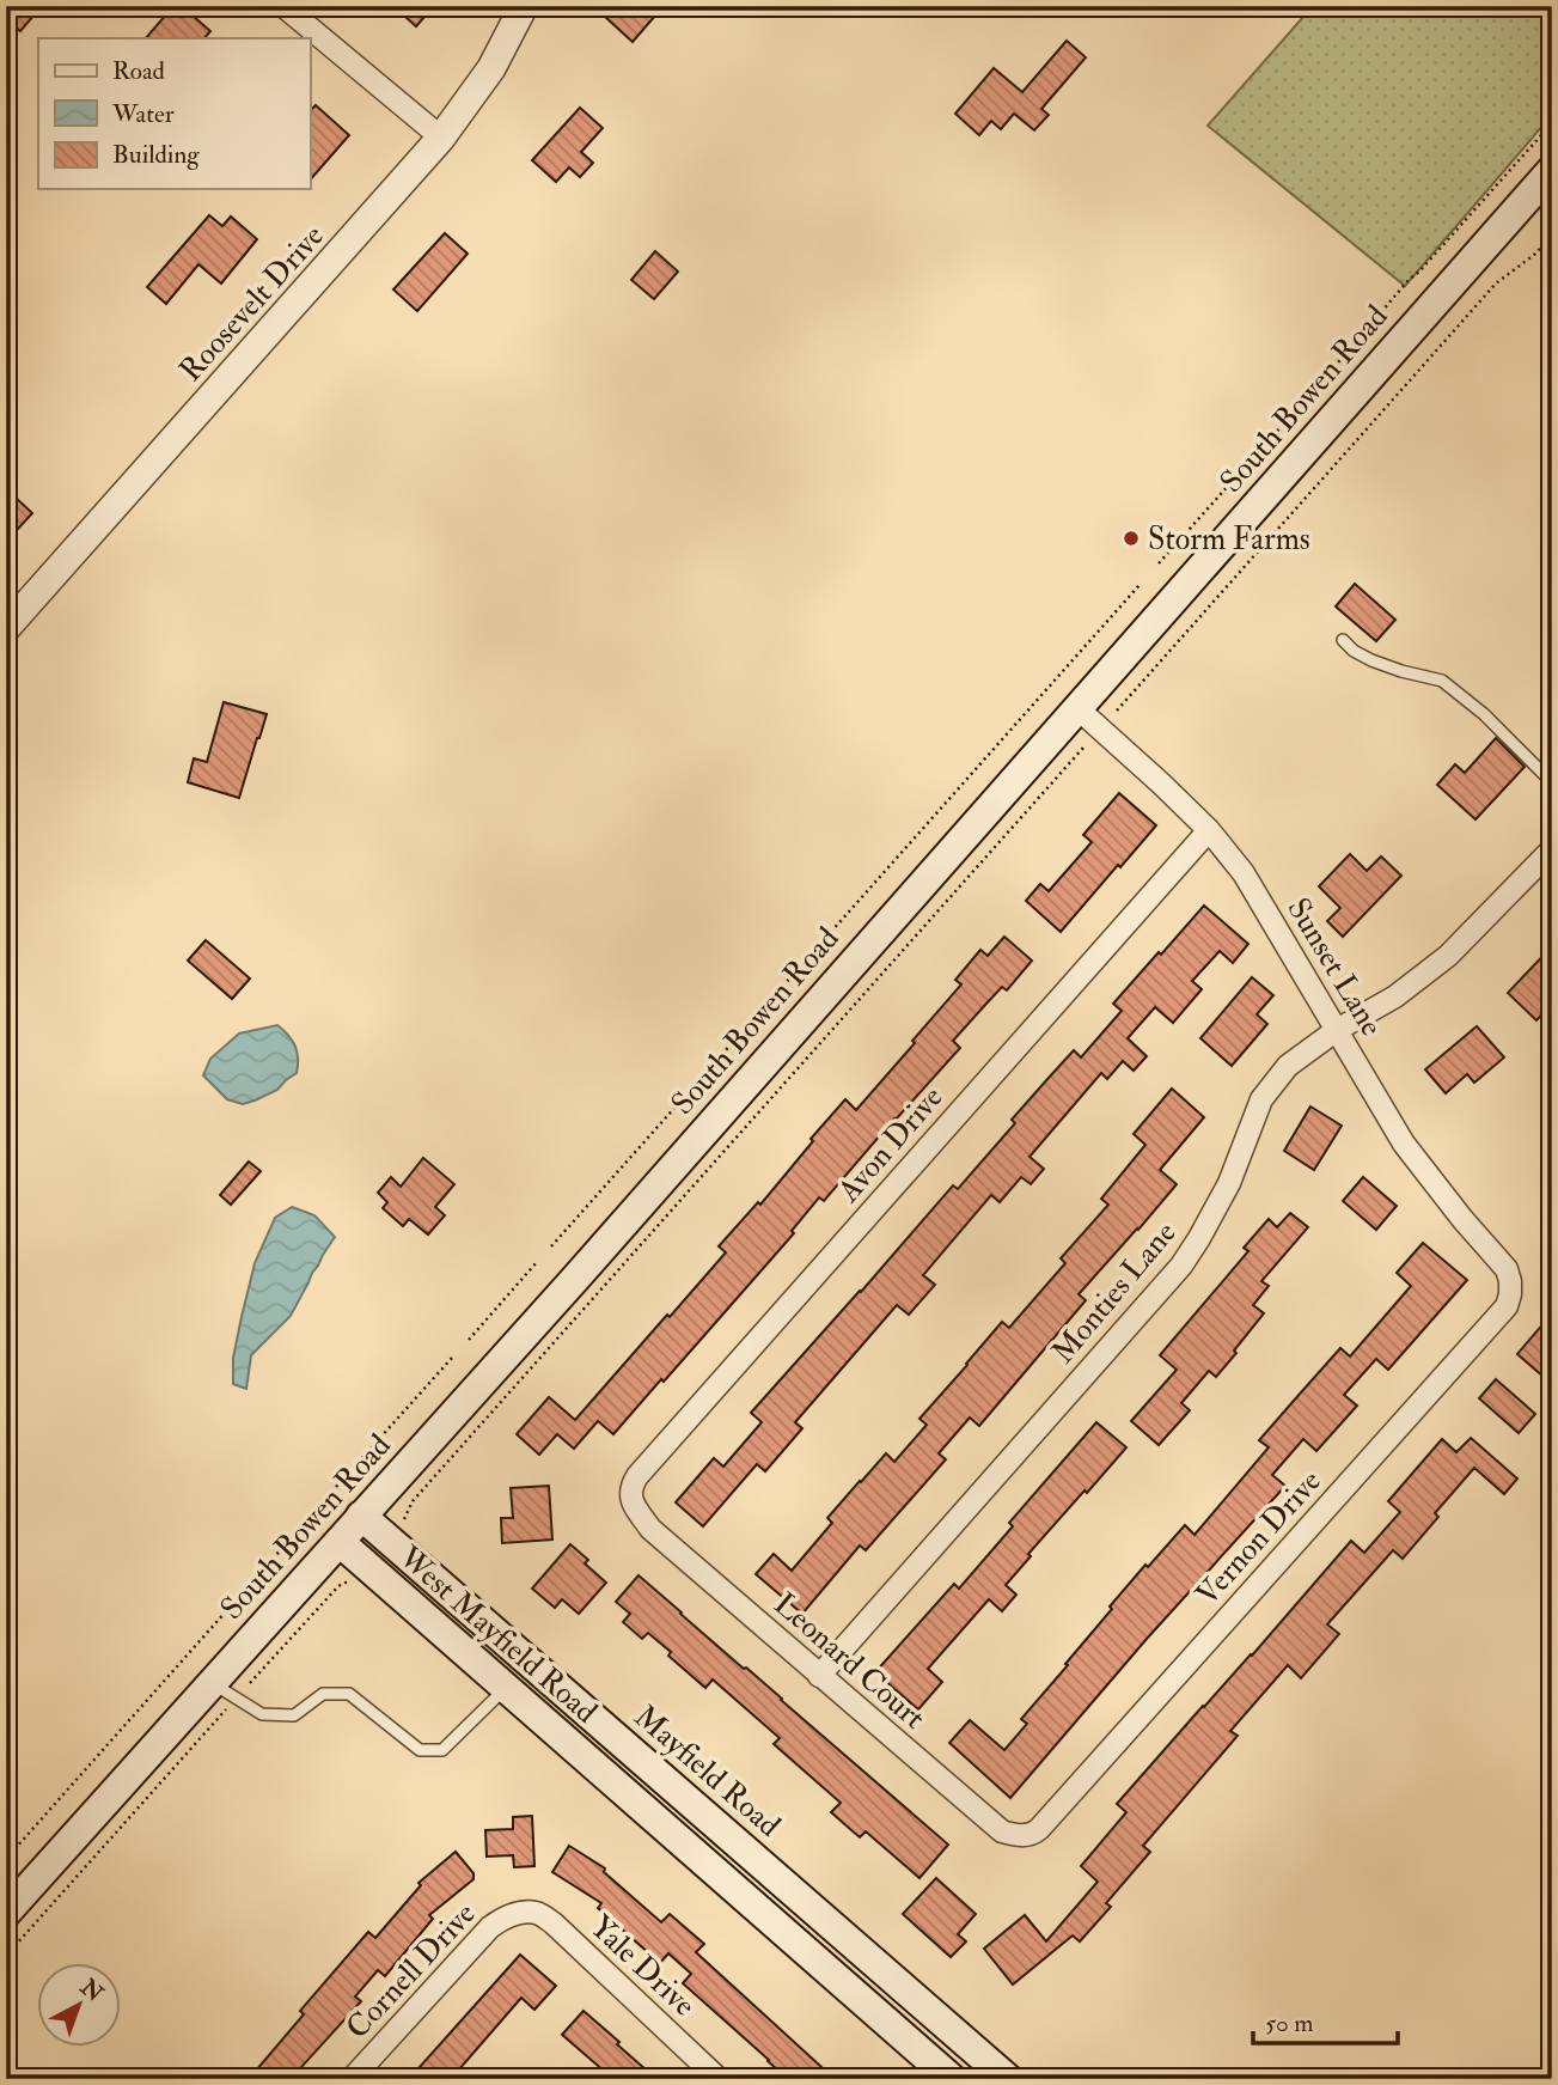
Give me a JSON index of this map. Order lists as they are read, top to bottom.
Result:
{
  "streets": {
    "main road": ["South Bowen Road", "West Mayfield Road", "Mayfield Road"],
    "street": [
      "Roosevelt Drive",
      "Sunset Lane",
      "Avon Drive",
      "Monties Lane",
      "Vernon Drive",
      "Leonard Court",
      "Yale Drive",
      "Cornell Drive"
    ]
  },
  "crossings": [
    ["South Bowen Road", "Sunset Lane"],
    ["South Bowen Road", "West Mayfield Road"],
    ["South Bowen Road", "Mayfield Road"],
    ["Sunset Lane", "Avon Drive"],
    ["Sunset Lane", "Monties Lane"],
    ["Sunset Lane", "Vernon Drive"],
    ["Avon Drive", "Leonard Court"],
    ["Monties Lane", "Leonard Court"],
    ["Vernon Drive", "Leonard Court"],
    ["Yale Drive", "Cornell Drive"]
  ],
  "places": ["Storm Farms"],
  "legend": ["Road", "Water", "Building"],
  "scale_bar": "50 m",
  "north": "top right"
}
